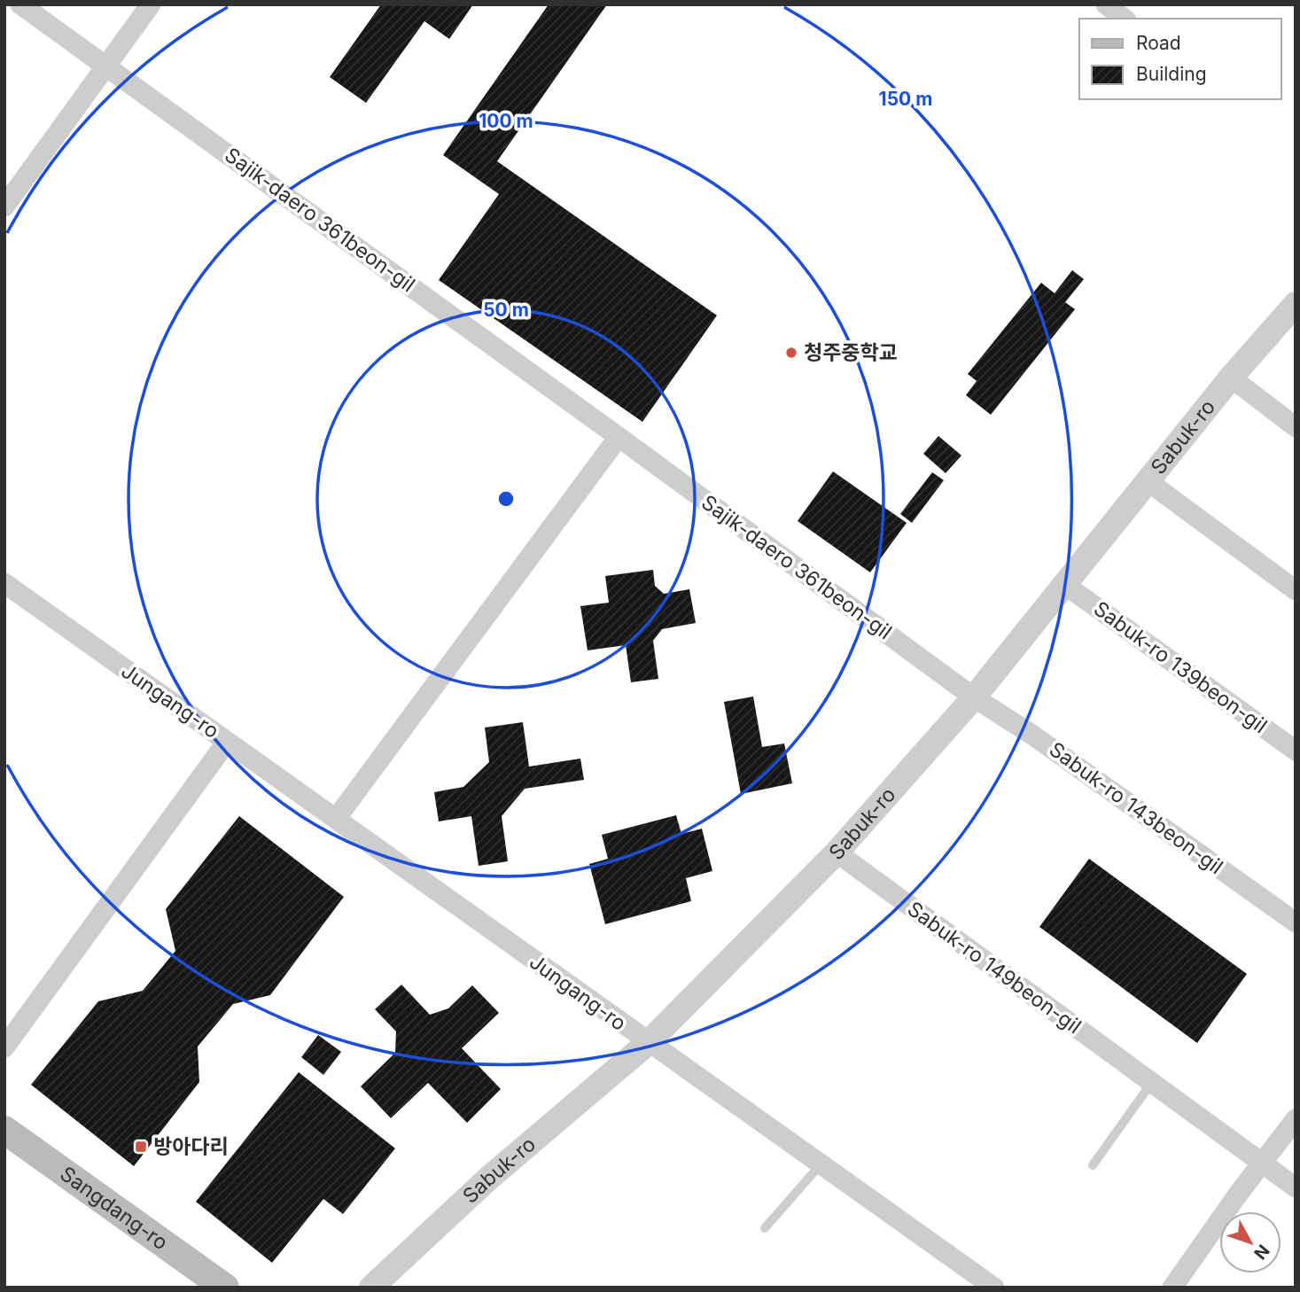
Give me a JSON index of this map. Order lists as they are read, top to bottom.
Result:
{
  "streets": {
    "main road": ["Sangdang-ro"],
    "street": [
      "Sajik-daero 361beon-gil",
      "Sabuk-ro",
      "Sabuk-ro 139beon-gil",
      "Jungang-ro",
      "Sabuk-ro 143beon-gil",
      "Sabuk-ro 149beon-gil"
    ]
  },
  "crossings": [
    ["Sajik-daero 361beon-gil", "Sabuk-ro"],
    ["Sajik-daero 361beon-gil", "Sabuk-ro 143beon-gil"],
    ["Sabuk-ro", "Sabuk-ro 139beon-gil"],
    ["Sabuk-ro", "Jungang-ro"],
    ["Sabuk-ro", "Sabuk-ro 143beon-gil"],
    ["Sabuk-ro", "Sabuk-ro 149beon-gil"]
  ],
  "places": {
    "other": ["청주중학교"],
    "transit": ["방아다리"]
  },
  "legend": ["Road", "Building"],
  "north": "bottom right",
  "rings": ["150 m", "100 m", "50 m"]
}
